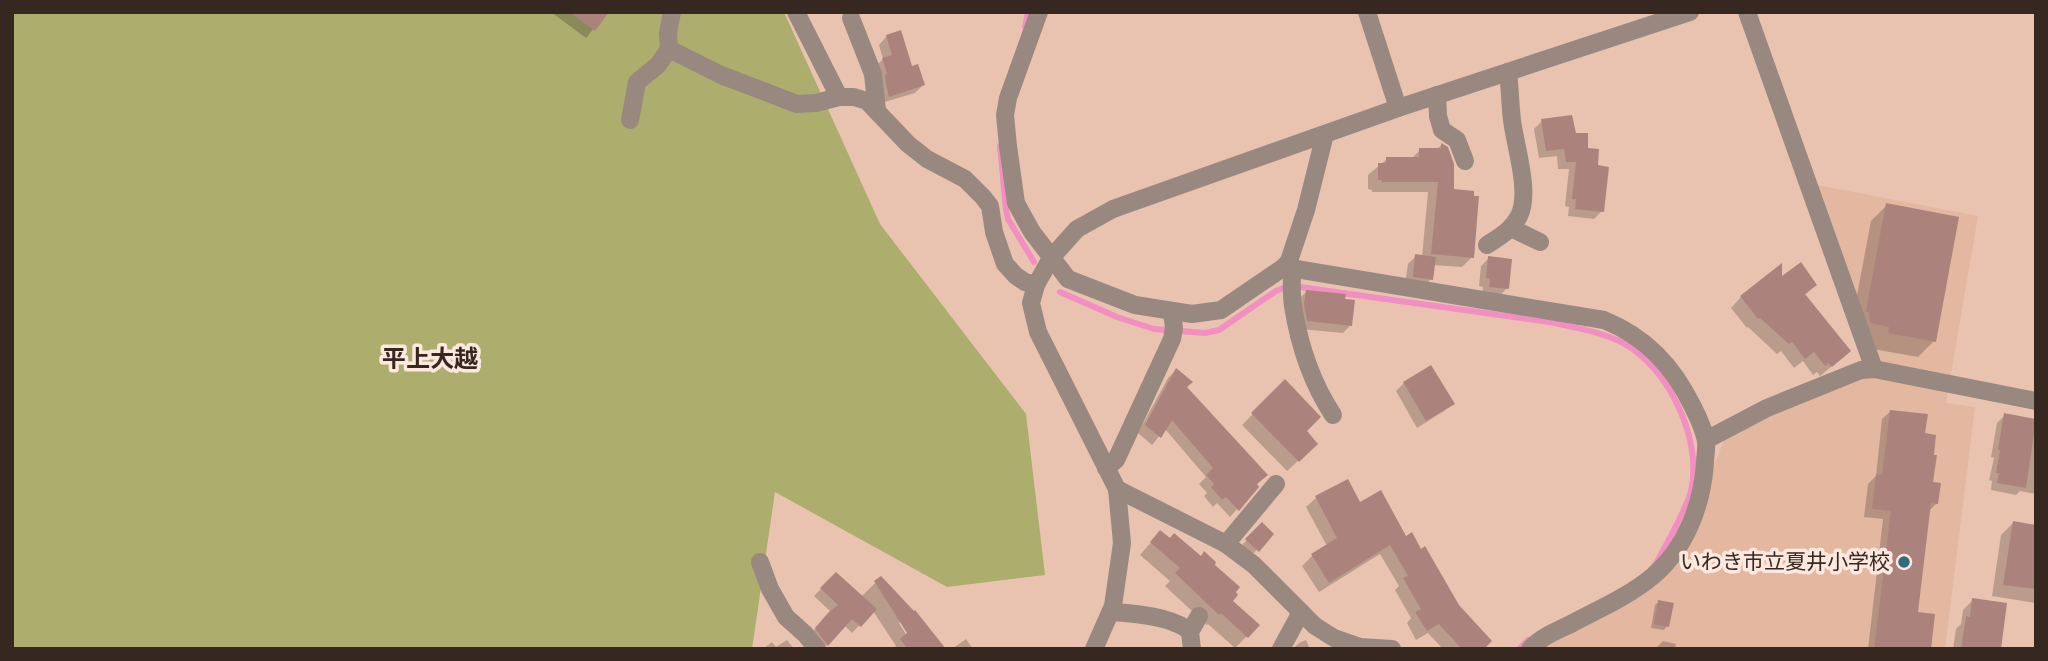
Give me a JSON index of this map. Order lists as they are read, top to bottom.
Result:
{
  "districts": ["平上大越"],
  "places": ["いわき市立夏井小学校"]
}
